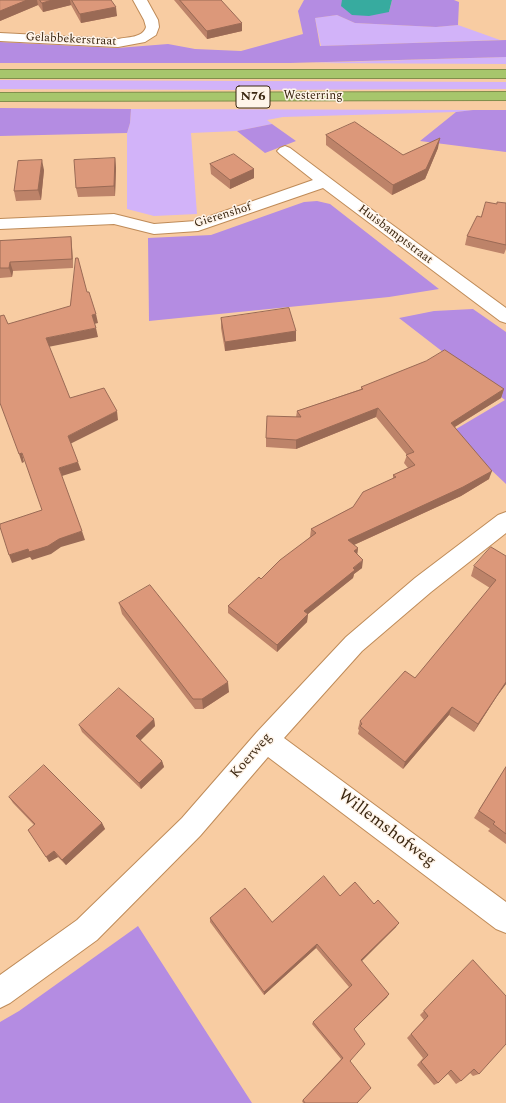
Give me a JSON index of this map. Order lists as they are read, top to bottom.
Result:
{
  "streets": {
    "highway": ["N76", "Westerring"],
    "street": [
      "Gelabbekerstraat",
      "Gierenshof",
      "Huisbamptstraat",
      "Koerweg",
      "Willemshofweg"
    ]
  },
  "crossings": [
    ["Gierenshof", "Huisbamptstraat"],
    ["Koerweg", "Willemshofweg"]
  ]
}
